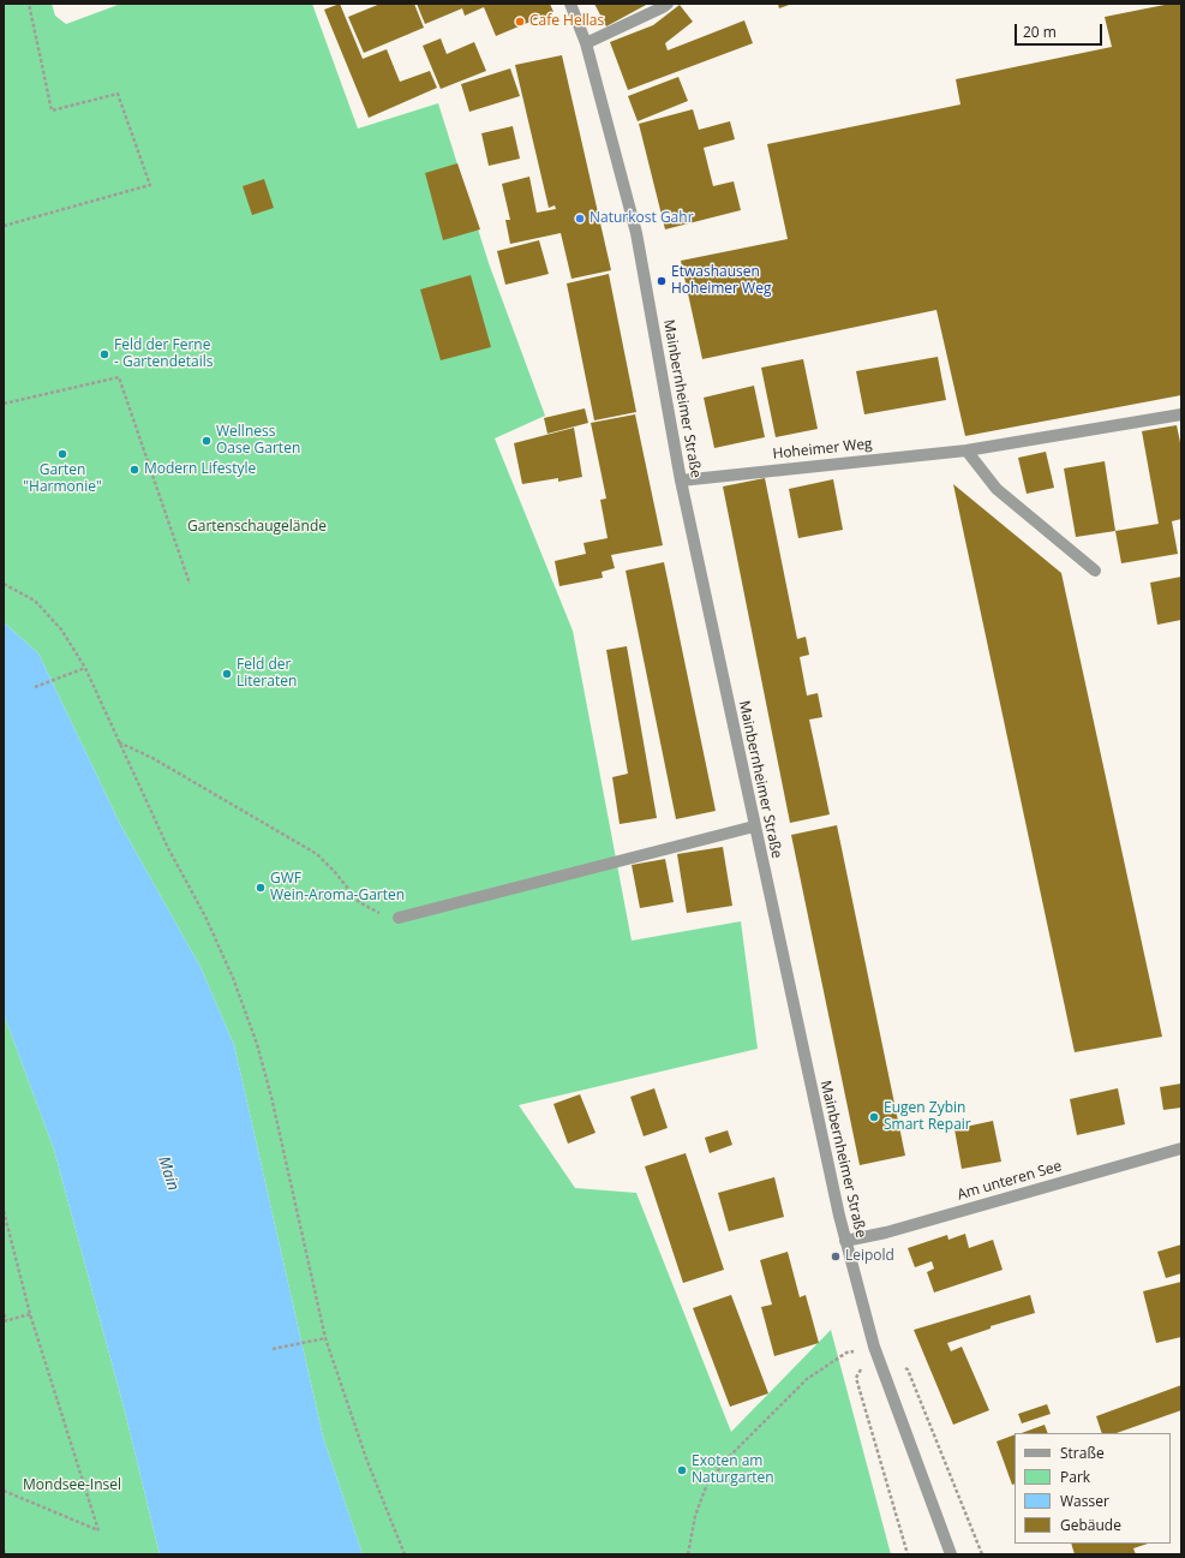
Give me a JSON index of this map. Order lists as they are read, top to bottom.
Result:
{
  "streets": {
    "street": ["Mainbernheimer Straße", "Hoheimer Weg", "Am unteren See"]
  },
  "crossings": [
    ["Mainbernheimer Straße", "Hoheimer Weg"],
    ["Mainbernheimer Straße", "Am unteren See"]
  ],
  "water": ["Main"],
  "parks": ["Gartenschaugelände", "Mondsee-Insel"],
  "places": [
    "Cafe Hellas",
    "Naturkost Gahr",
    "Etwashausen Hoheimer Weg",
    "Feld der Ferne - Gartendetails",
    "Wellness Oase Garten",
    "Garten \"Harmonie\"",
    "Modern Lifestyle",
    "Feld der Literaten",
    "GWF Wein-Aroma-Garten",
    "Eugen Zybin Smart Repair",
    "Leipold",
    "Exoten am Naturgarten"
  ],
  "legend": [
    "Straße",
    "Park",
    "Wasser",
    "Gebäude"
  ],
  "scale_bar": "20 m"
}
